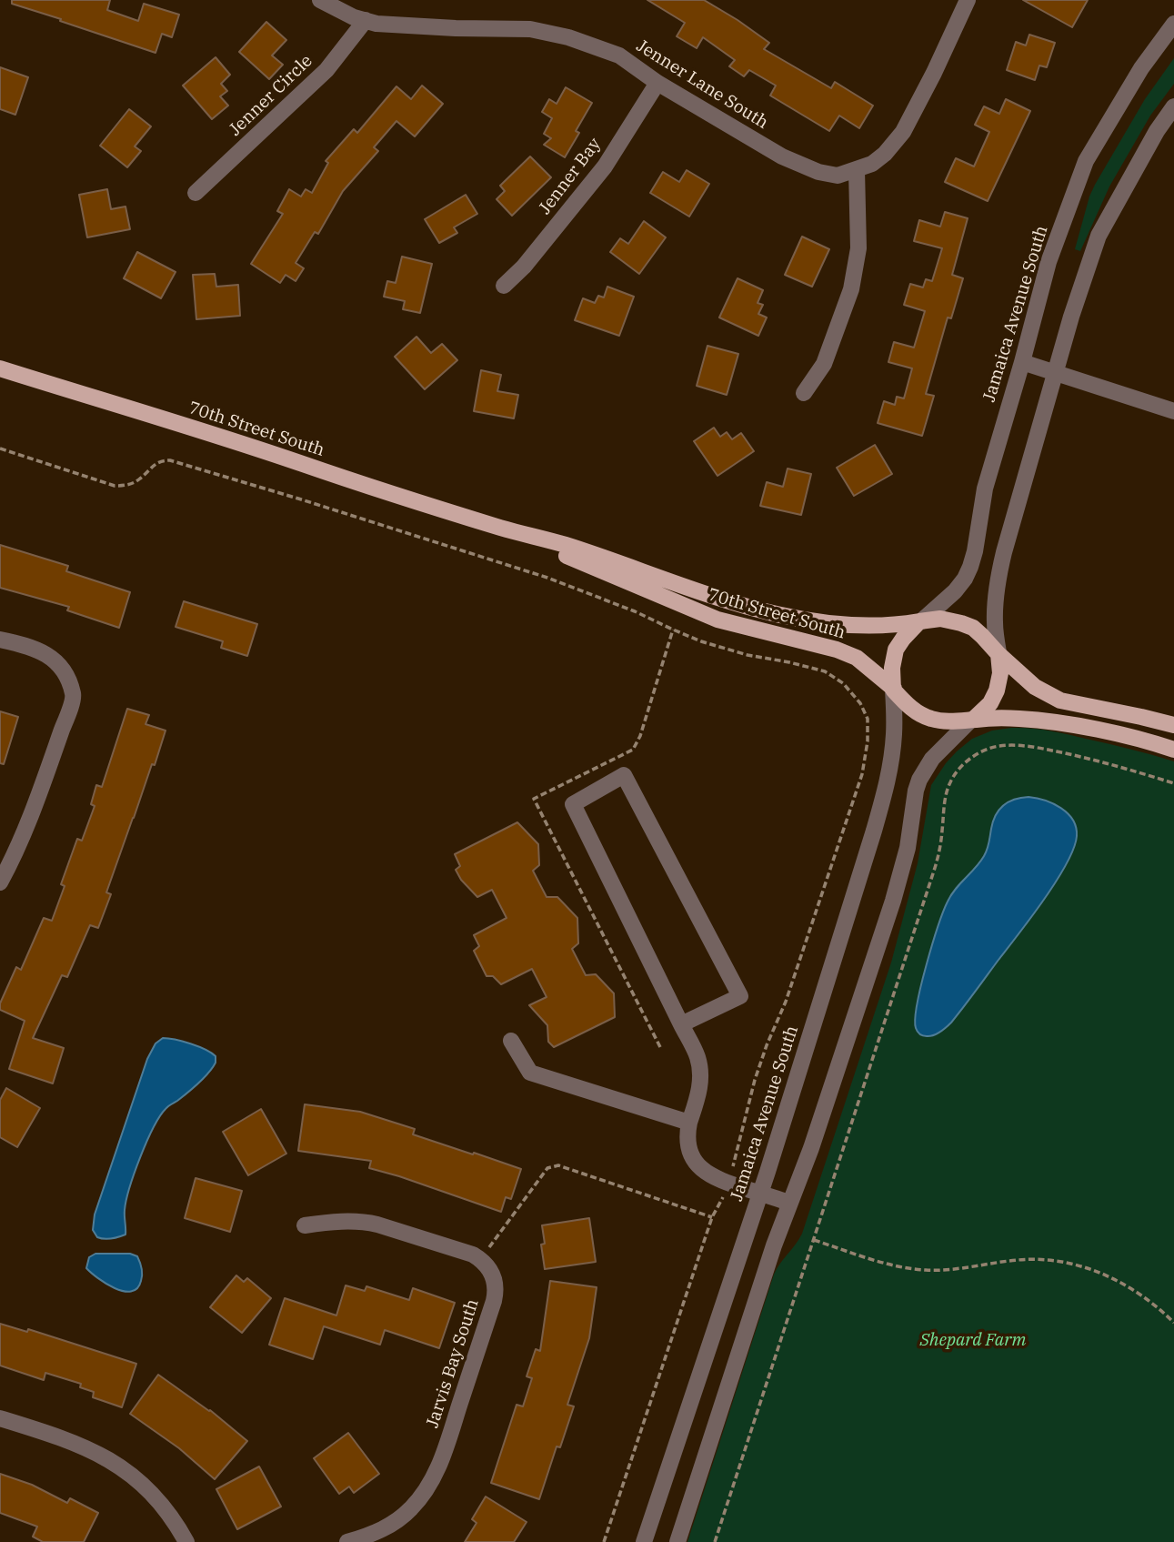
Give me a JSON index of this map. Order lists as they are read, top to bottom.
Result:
{
  "streets": {
    "main road": ["70th Street South"],
    "street": [
      "Jenner Lane South",
      "Jenner Circle",
      "Jenner Bay",
      "Jamaica Avenue South",
      "Jarvis Bay South"
    ]
  },
  "crossings": [
    ["Jenner Lane South", "Jenner Circle"],
    ["Jenner Lane South", "Jenner Bay"],
    ["Jamaica Avenue South", "70th Street South"]
  ],
  "parks": ["Shepard Farm"]
}
